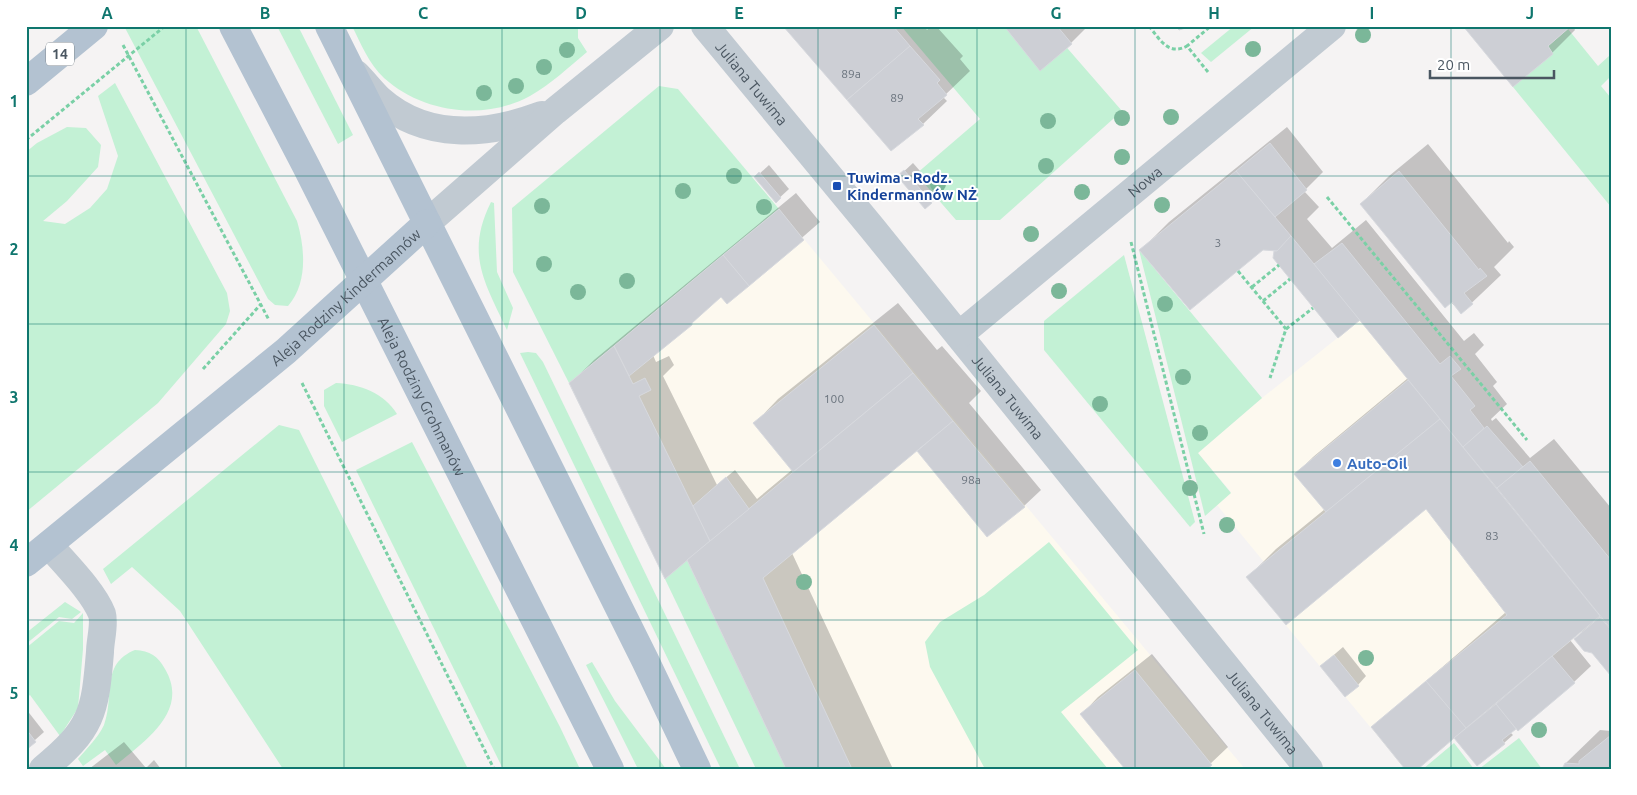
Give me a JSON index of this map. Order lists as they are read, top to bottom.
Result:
{
  "streets": {
    "main road": ["14", "Aleja Rodziny Kindermannów", "Aleja Rodziny Grohmanów"],
    "street": ["Juliana Tuwima", "Nowa"]
  },
  "crossings": [
    ["Juliana Tuwima", "Nowa"],
    ["Aleja Rodziny Kindermannów", "Aleja Rodziny Grohmanów"]
  ],
  "places": {
    "transit": ["Tuwima - Rodz. Kindermannów NŻ"],
    "other": ["Auto-Oil"]
  },
  "house_numbers": [
    "89a",
    "89",
    "3",
    "100",
    "98a",
    "83"
  ],
  "scale_bar": "20 m",
  "grid": {
    "columns": [
      "A",
      "B",
      "C",
      "D",
      "E",
      "F",
      "G",
      "H",
      "I",
      "J"
    ],
    "rows": [
      "1",
      "2",
      "3",
      "4",
      "5"
    ]
  }
}
